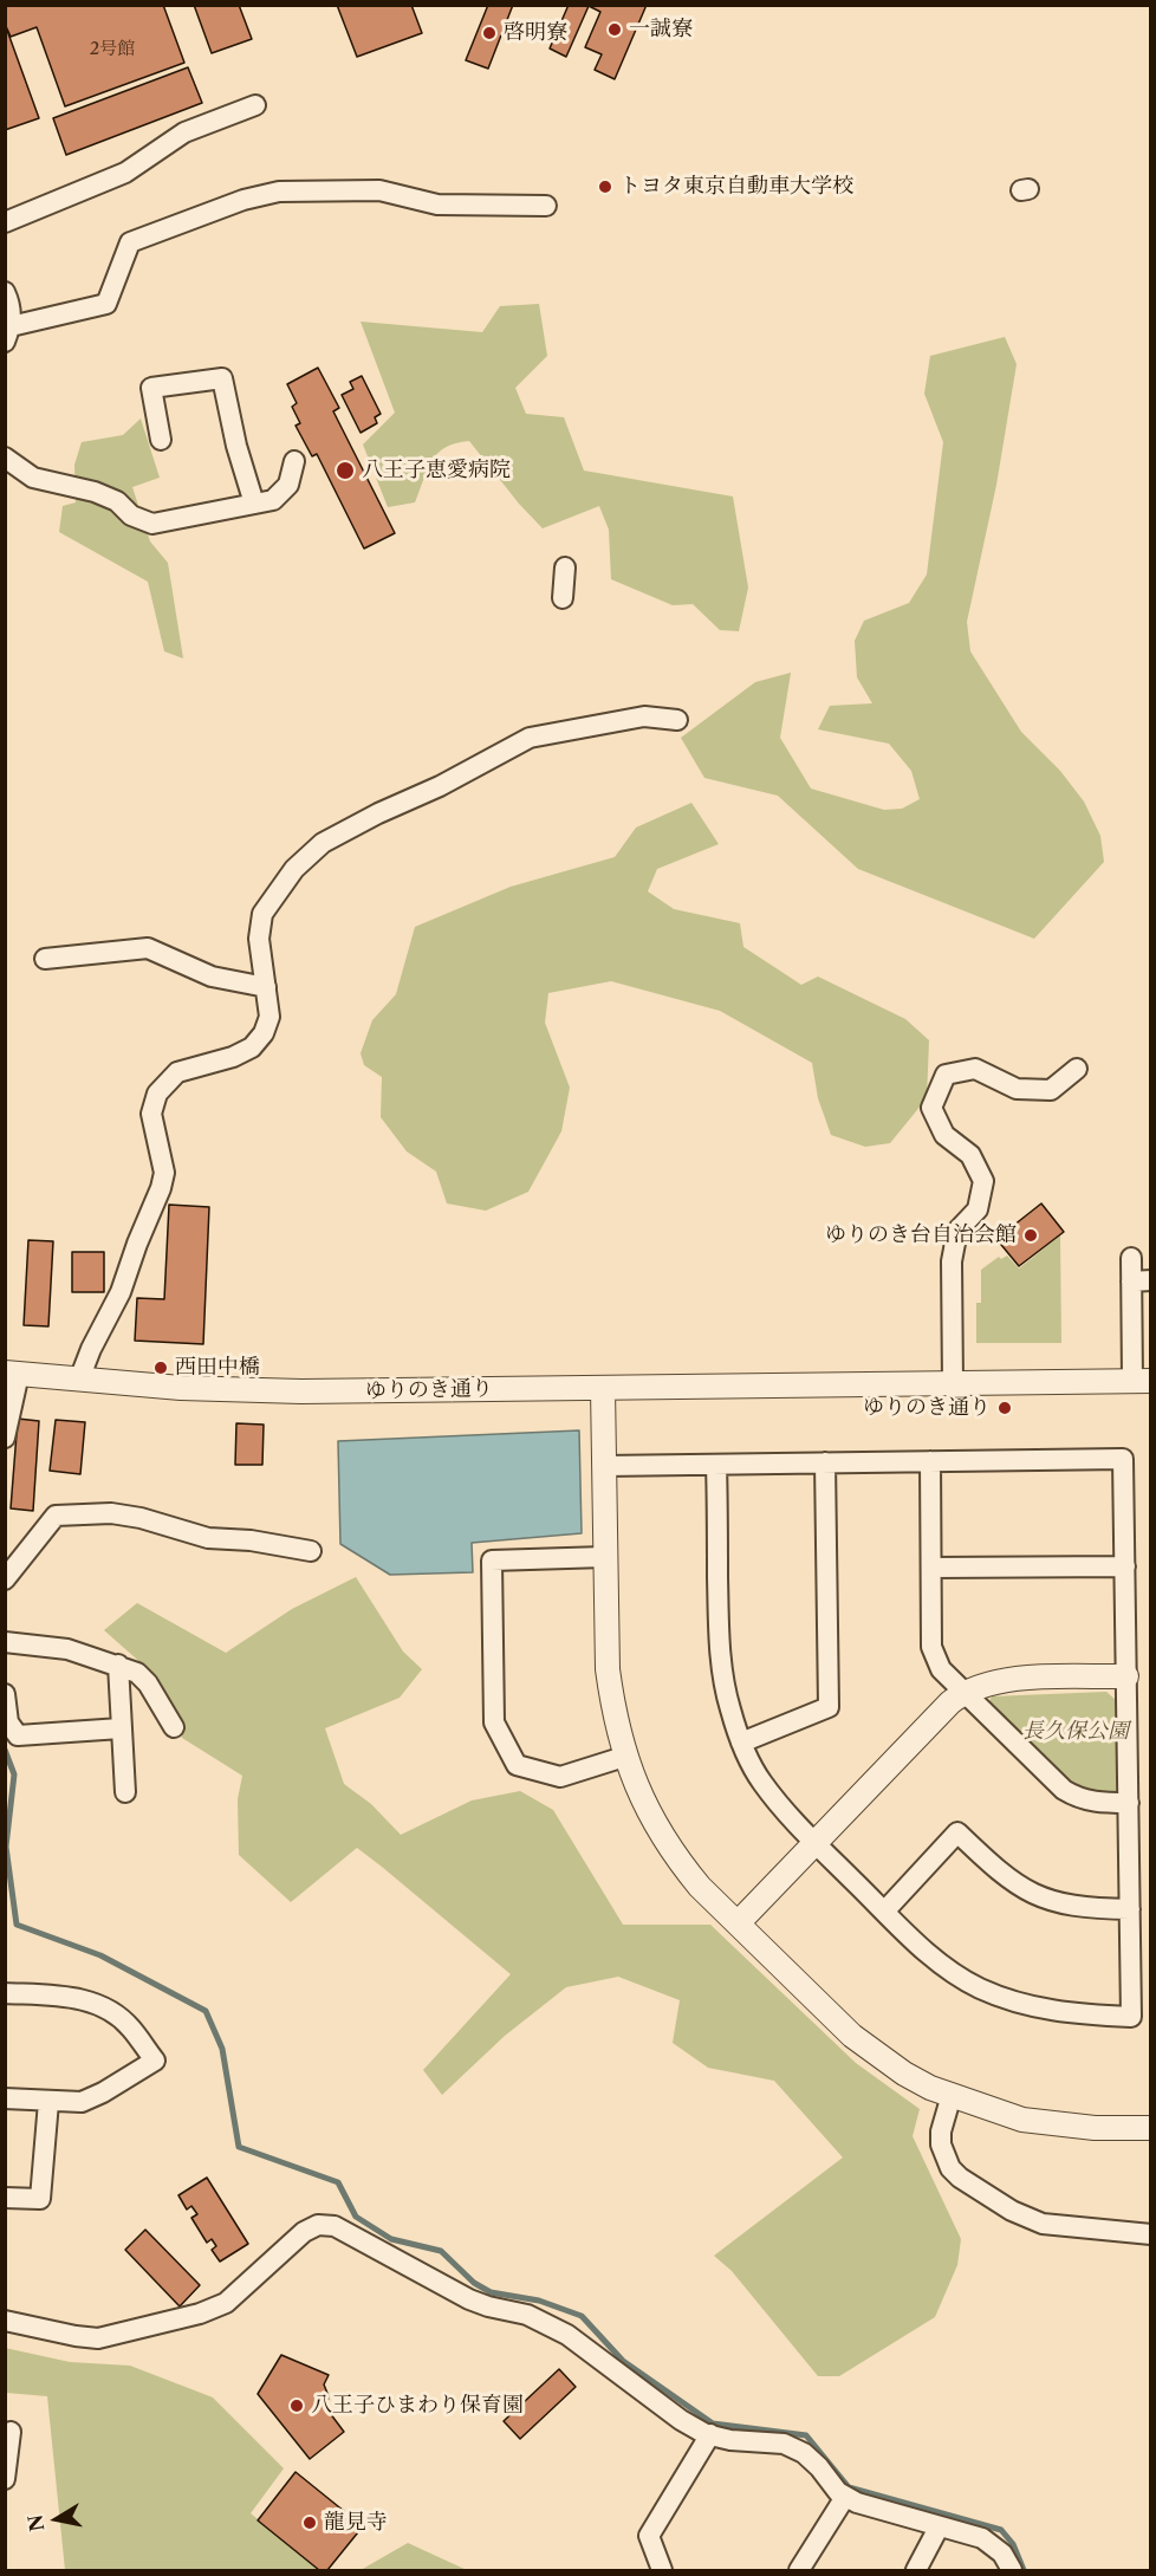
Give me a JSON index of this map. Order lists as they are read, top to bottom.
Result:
{
  "streets": {
    "street": ["ゆりのき通り"]
  },
  "parks": ["長久保公園"],
  "places": [
    "一誠寮",
    "啓明寮",
    "トヨタ東京自動車大学校",
    "八王子恵愛病院",
    "ゆりのき台自治会館",
    "西田中橋",
    "ゆりのき通り",
    "八王子ひまわり保育園",
    "龍見寺"
  ],
  "house_numbers": ["2号館"],
  "north": "left"
}
